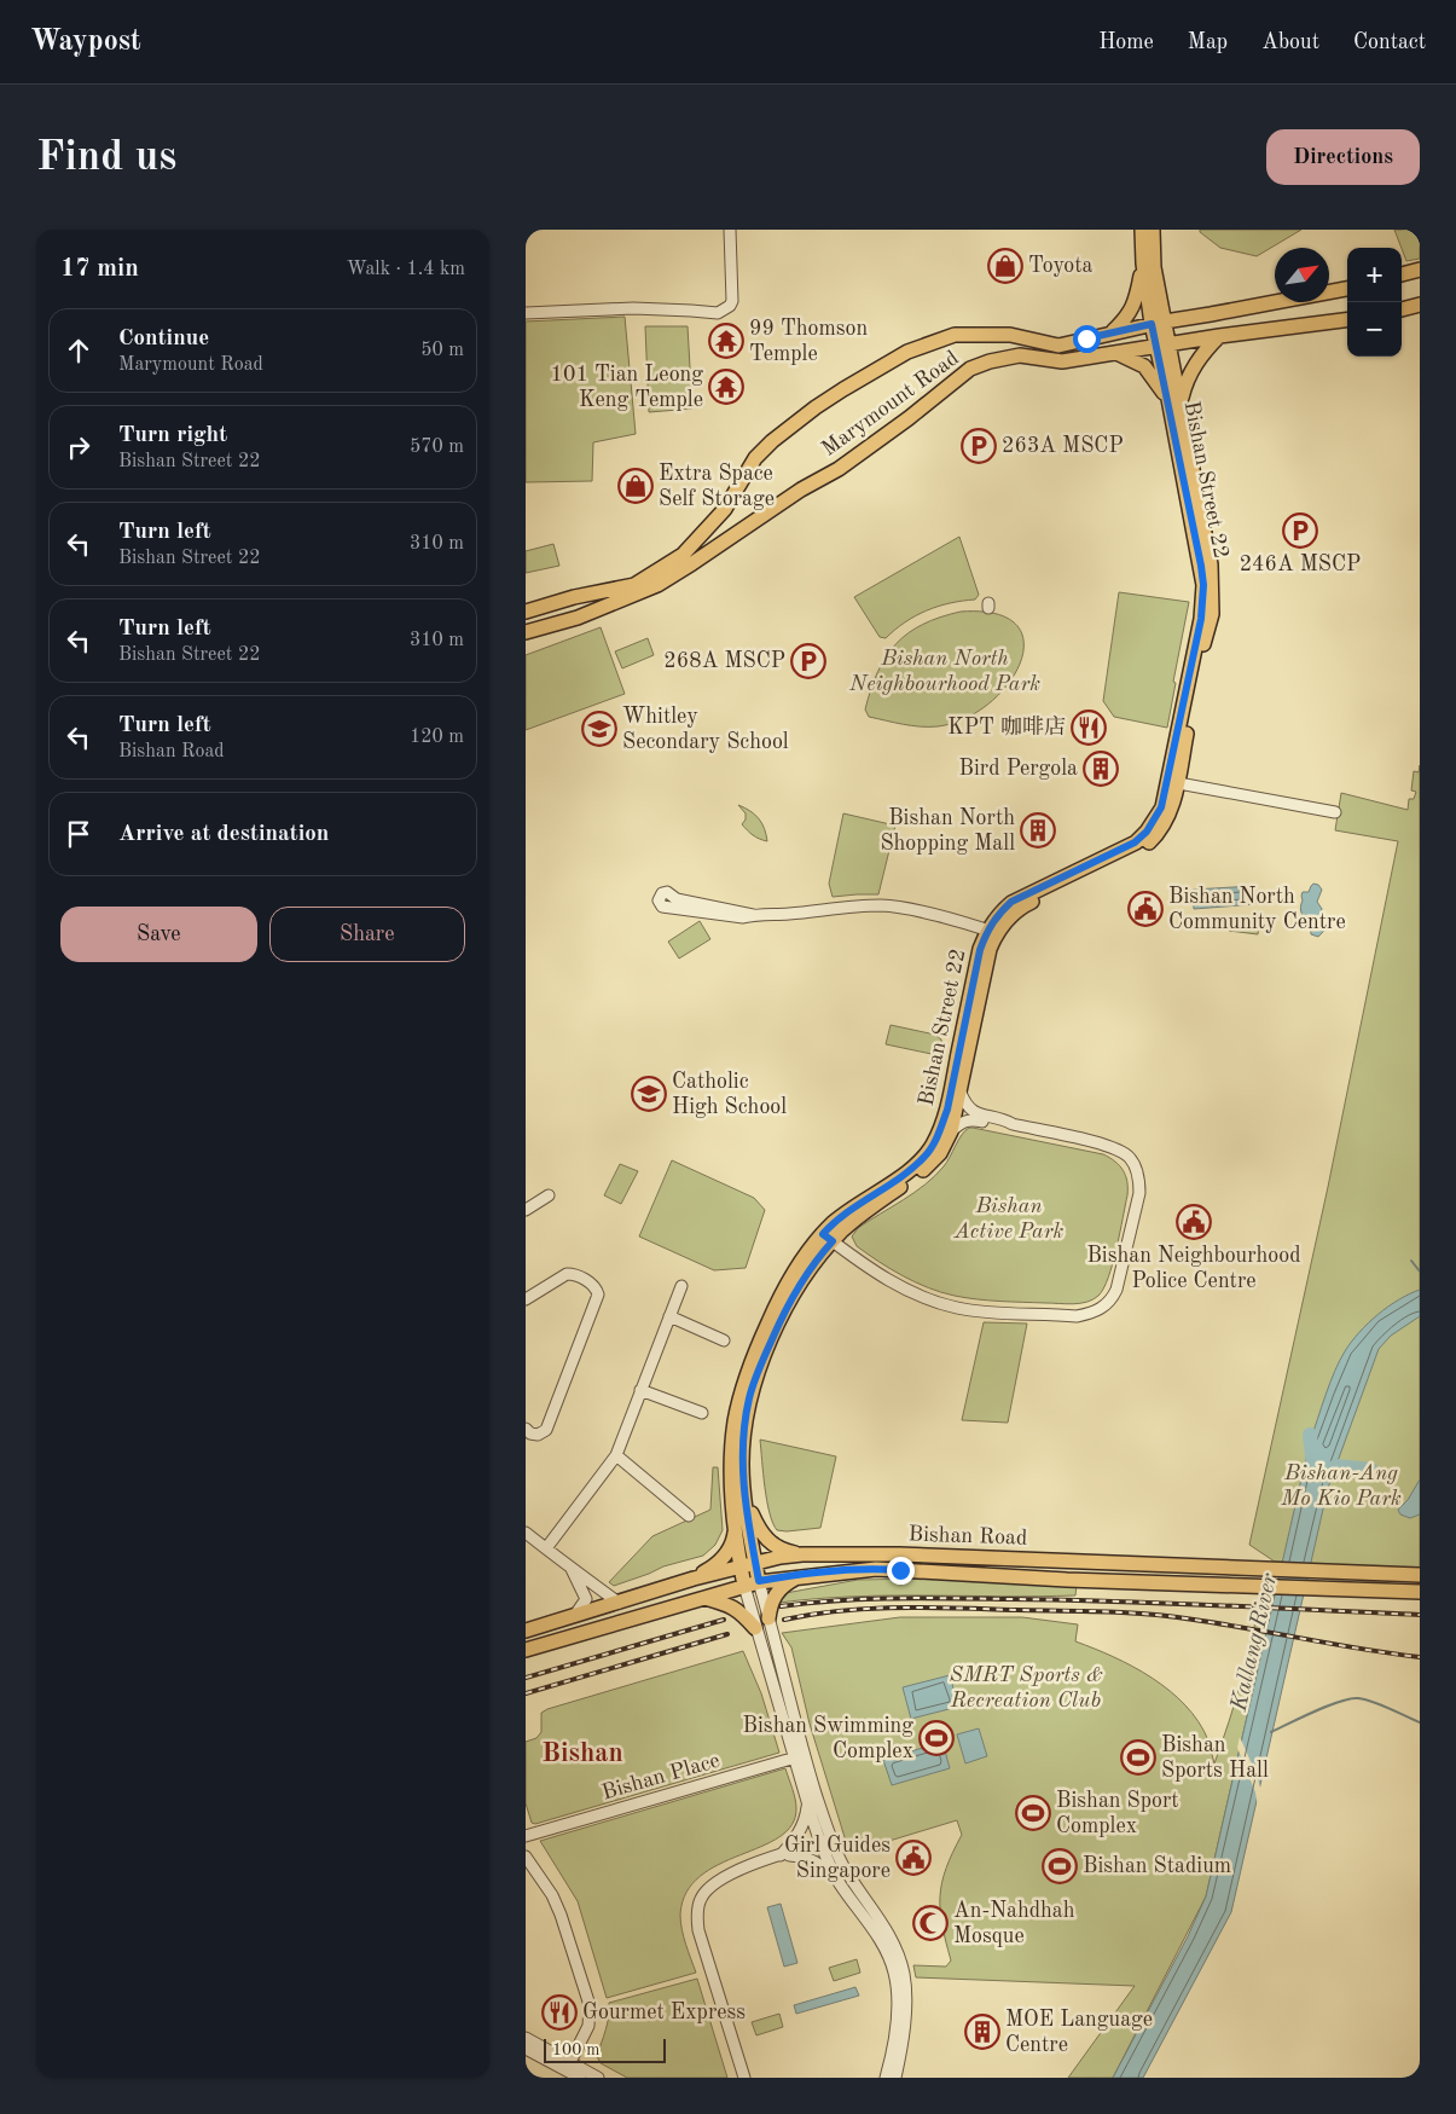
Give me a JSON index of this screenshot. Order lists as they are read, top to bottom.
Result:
{
  "streets": {
    "main road": ["Marymount Road", "Bishan Street 22", "Bishan Road"],
    "street": ["Bishan Place"]
  },
  "crossings": [
    ["Marymount Road", "Bishan Street 22"],
    ["Bishan Street 22", "Bishan Road"]
  ],
  "districts": ["Bishan"],
  "water": ["Kallang River"],
  "parks": [
    "Bishan North Neighbourhood Park",
    "Bishan Active Park",
    "Bishan-Ang Mo Kio Park",
    "SMRT Sports & Recreation Club"
  ],
  "places": {
    "shop": ["Toyota", "Extra Space Self Storage"],
    "temple": ["99 Thomson Temple", "101 Tian Leong Keng Temple"],
    "parking": ["263A MSCP", "246A MSCP", "268A MSCP"],
    "restaurant": ["KPT 咖啡店", "Gourmet Express"],
    "school or university": ["Whitley Secondary School", "Catholic High School"],
    "building": ["Bird Pergola", "Bishan North Shopping Mall", "MOE Language Centre"],
    "public building": ["Bishan North Community Centre", "Bishan Neighbourhood Police Centre", "Girl Guides Singapore"],
    "sports": [
      "Bishan Swimming Complex",
      "Bishan Sports Hall",
      "Bishan Sport Complex",
      "Bishan Stadium"
    ],
    "mosque": ["An-Nahdhah Mosque"]
  },
  "scale_bar": "100 m",
  "north": "top right",
  "page": {
    "header": "Waypost",
    "nav": [
      "Home",
      "Map",
      "About",
      "Contact"
    ],
    "buttons": [
      "Directions",
      ["Save", "Share"]
    ],
    "title": "Find us",
    "heading": ["17 min", "Walk · 1.4 km"],
    "map_buttons": ["+", "−"],
    "list": [
      ["Continue", "Marymount Road", "50 m"],
      ["Turn right", "Bishan Street 22", "570 m"],
      ["Turn left", "Bishan Street 22", "310 m"],
      ["Turn left", "Bishan Street 22", "310 m"],
      ["Turn left", "Bishan Road", "120 m"],
      "Arrive at destination"
    ],
    "scale": "100 m"
  }
}
